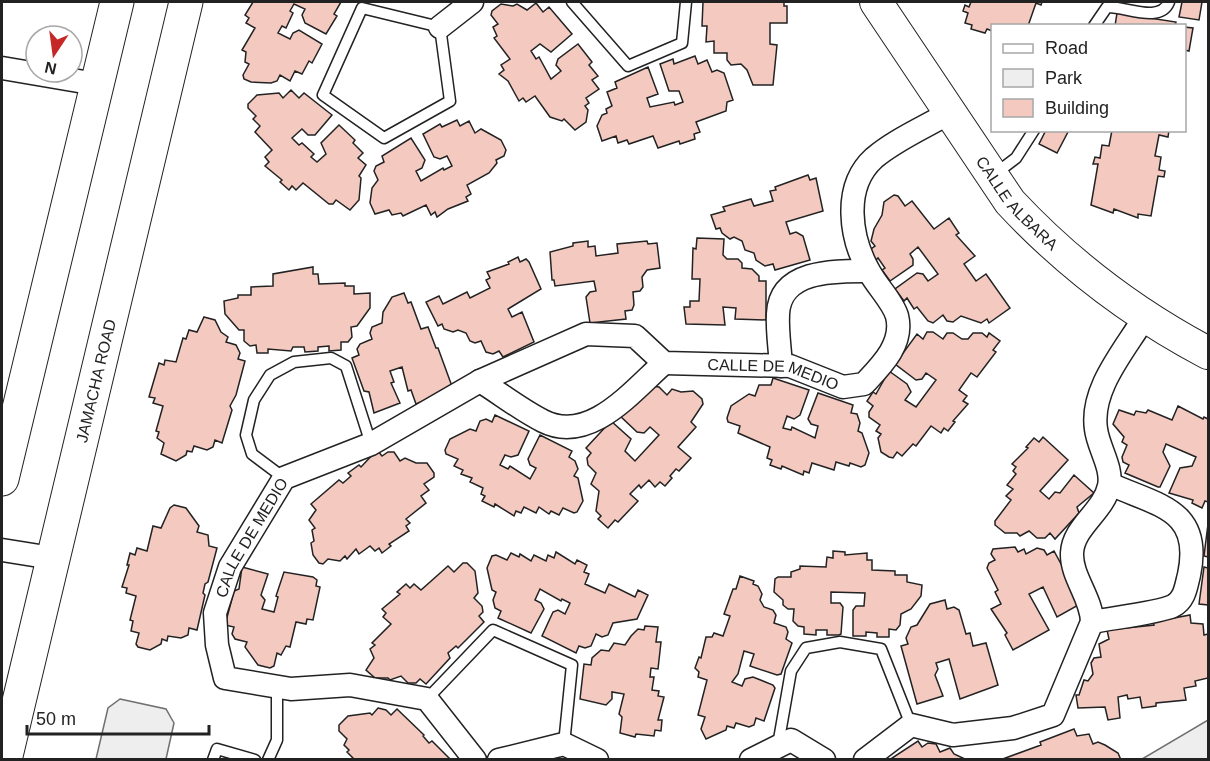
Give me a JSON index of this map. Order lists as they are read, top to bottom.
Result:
{
  "streets": {
    "main road": ["JAMACHA ROAD"],
    "street": ["CALLE ALBARA", "CALLE DE MEDIO"]
  },
  "crossings": [
    ["CALLE ALBARA", "CALLE DE MEDIO"]
  ],
  "legend": ["Road", "Park", "Building"],
  "scale_bar": "50 m",
  "north": "bottom"
}
